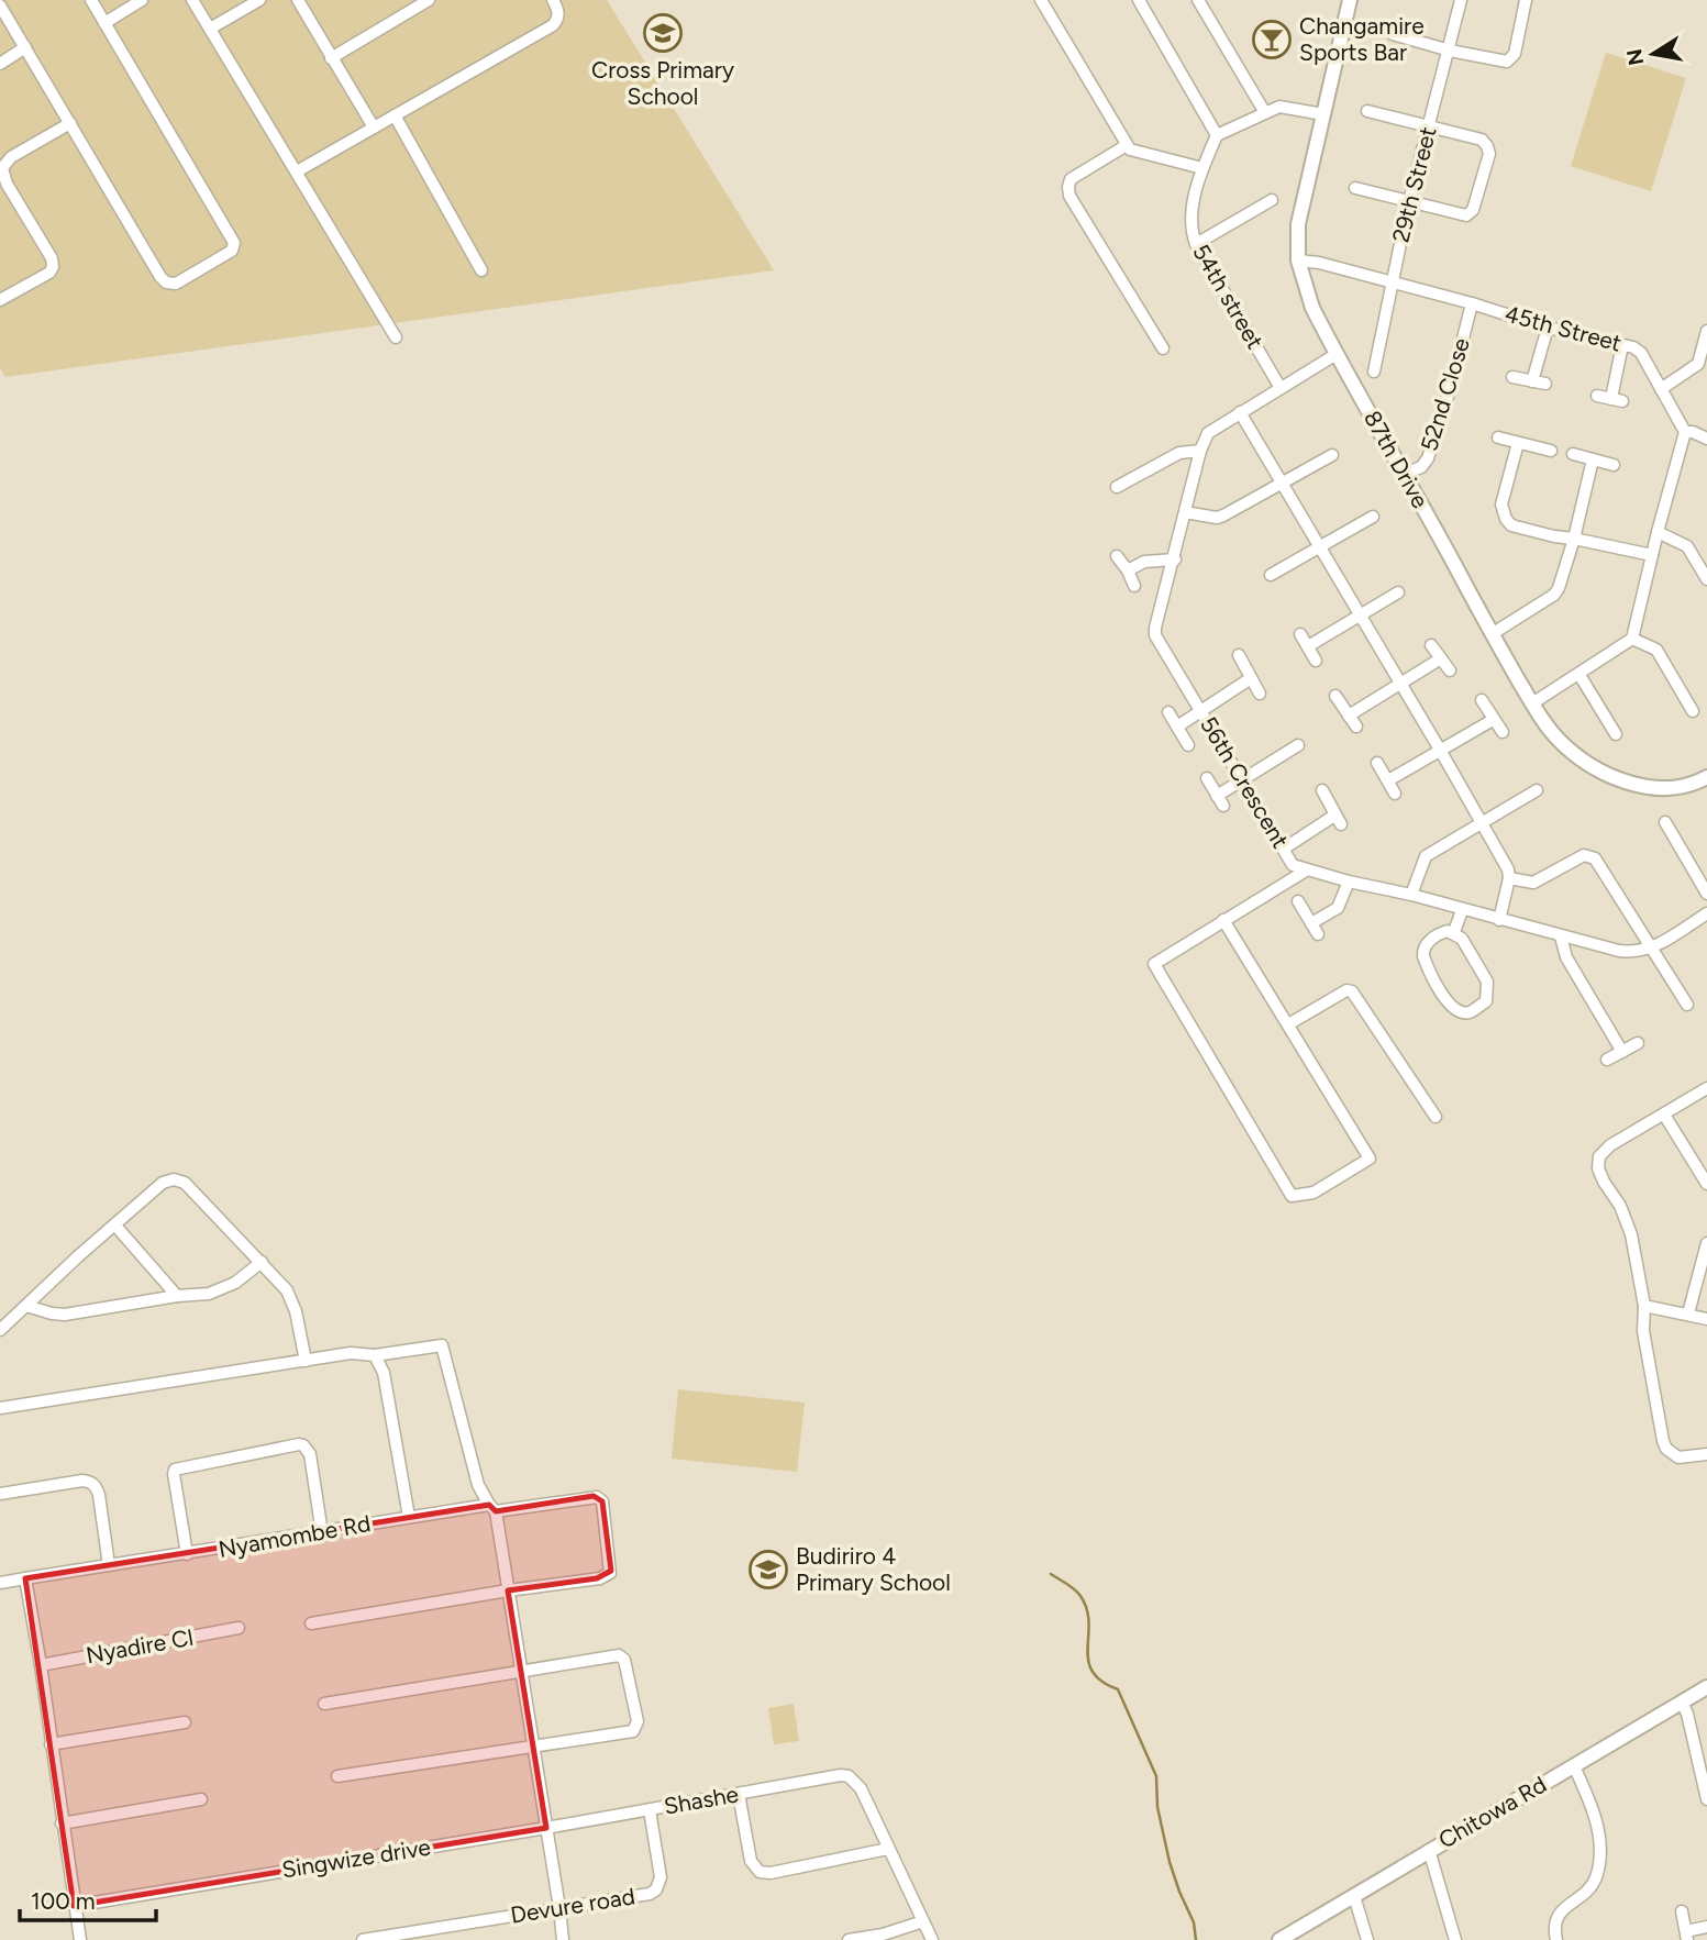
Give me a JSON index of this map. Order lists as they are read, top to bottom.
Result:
{
  "streets": {
    "street": [
      "29th Street",
      "54th street",
      "45th Street",
      "52nd Close",
      "87th Drive",
      "56th Crescent",
      "Nyamombe Rd",
      "Nyadire Cl",
      "Shashe",
      "Chitowa Rd",
      "Singwize drive",
      "Devure road"
    ]
  },
  "crossings": [
    ["29th Street", "45th Street"],
    ["54th street", "56th Crescent"],
    ["45th Street", "52nd Close"],
    ["45th Street", "87th Drive"],
    ["52nd Close", "87th Drive"],
    ["87th Drive", "56th Crescent"],
    ["Shashe", "Singwize drive"],
    ["Shashe", "Devure road"]
  ],
  "places": {
    "school or university": ["Cross Primary School", "Budiriro 4 Primary School"],
    "bar": ["Changamire Sports Bar"]
  },
  "scale_bar": "100 m",
  "north": "left"
}
